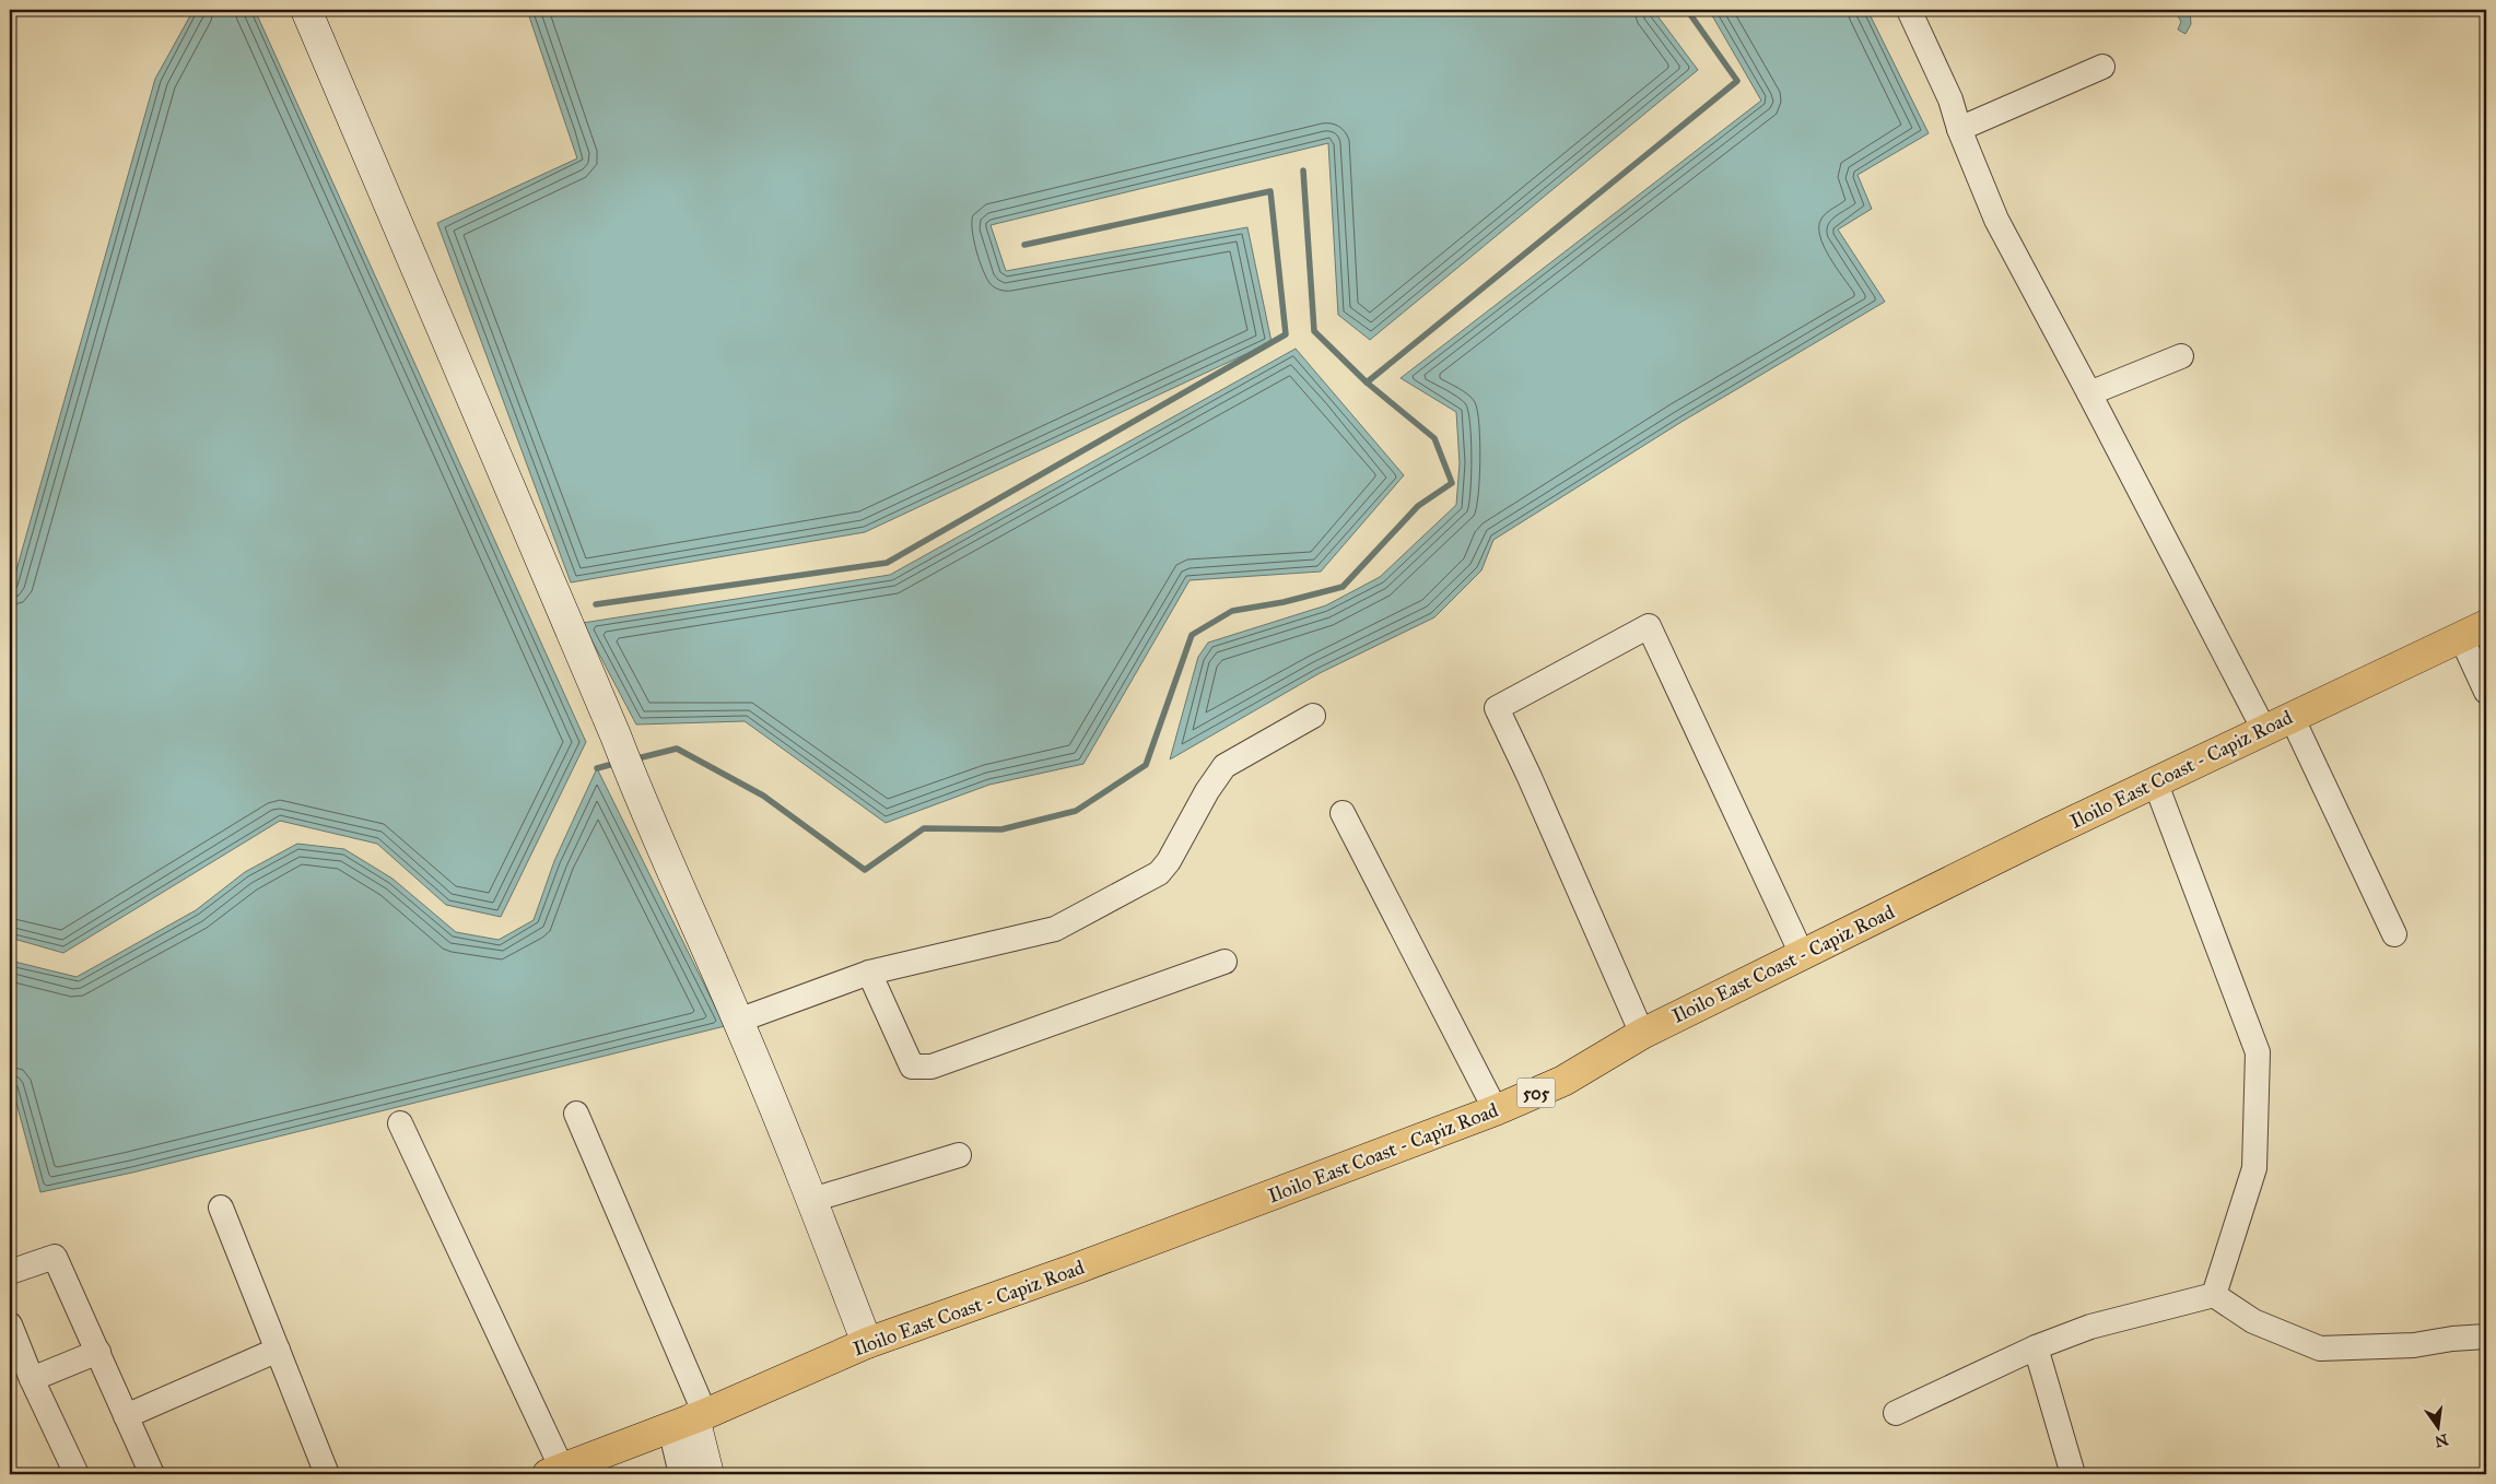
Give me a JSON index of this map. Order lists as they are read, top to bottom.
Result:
{
  "streets": {
    "main road": ["Iloilo East Coast - Capiz Road", "505"]
  },
  "north": "bottom"
}
